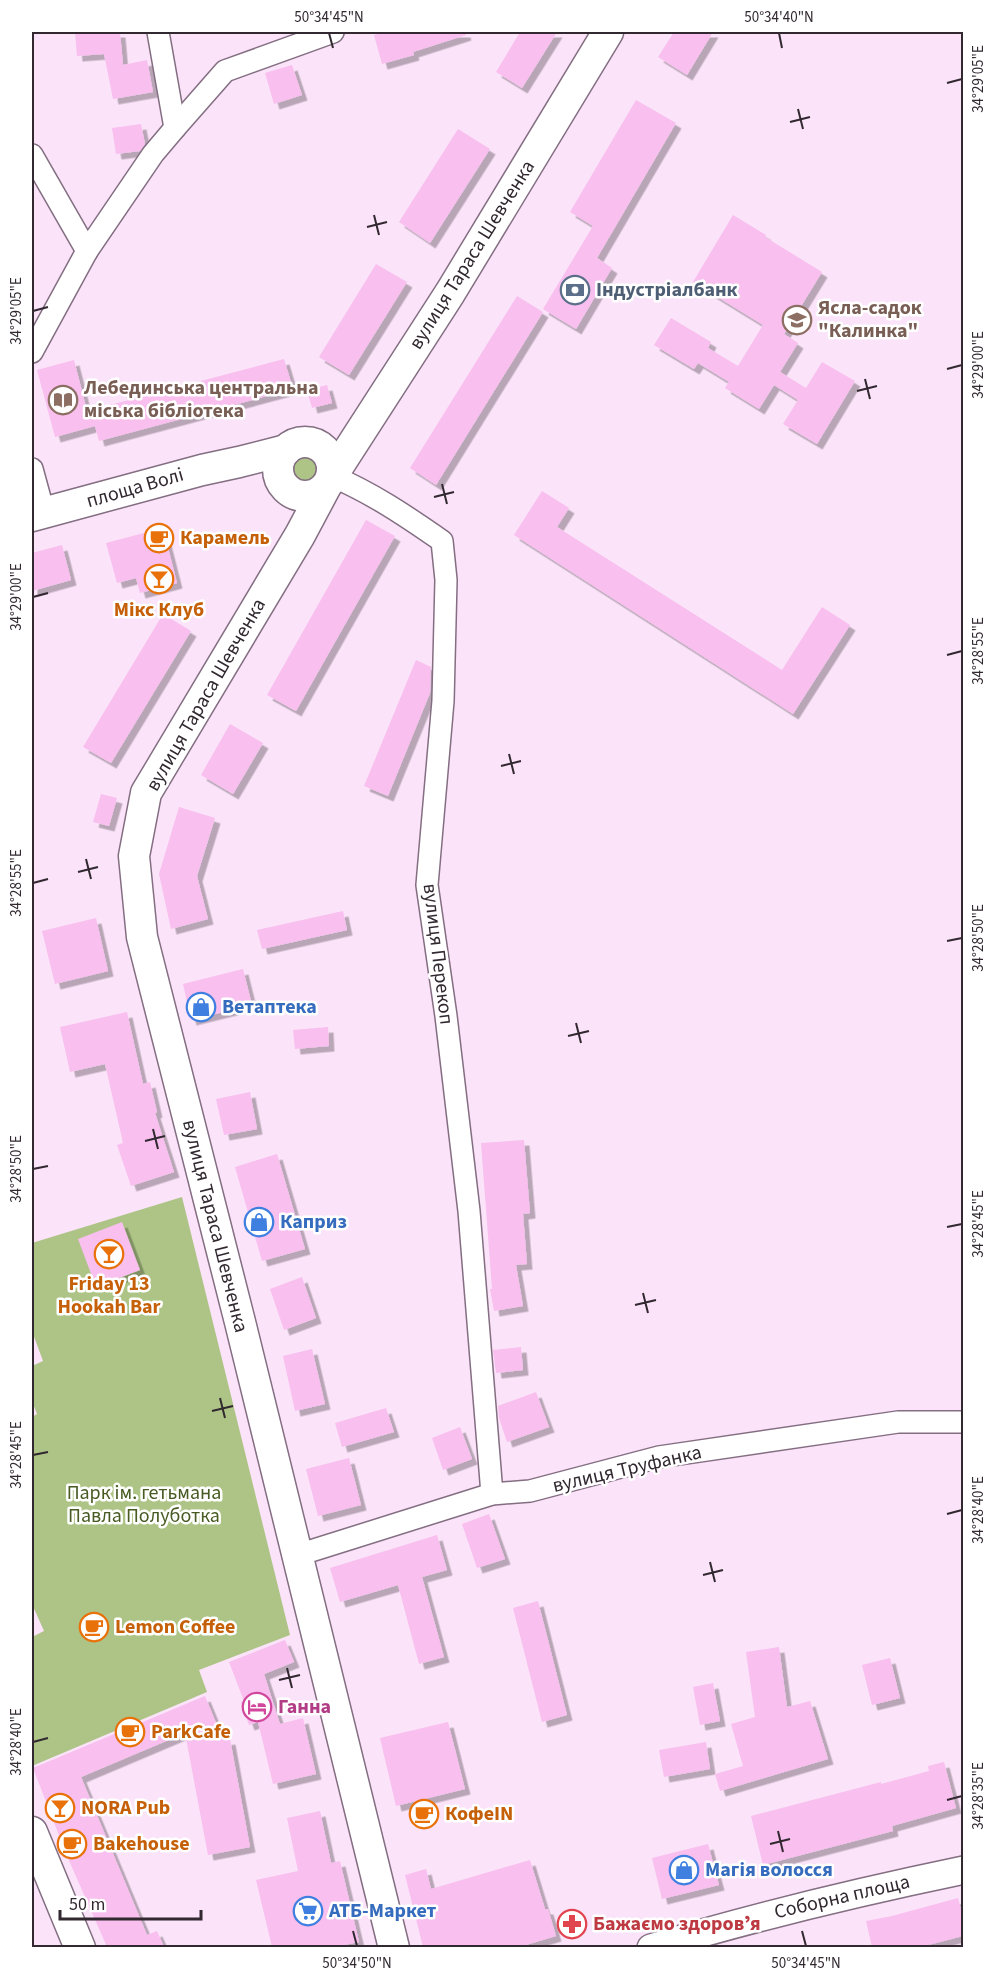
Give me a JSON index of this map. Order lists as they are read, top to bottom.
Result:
{
  "streets": {
    "main road": ["вулиця Тараса Шевченка", "площа Волі"],
    "street": ["вулиця Перекоп", "вулиця Труфанка", "Соборна площа"]
  },
  "crossings": [
    ["вулиця Тараса Шевченка", "площа Волі"],
    ["вулиця Тараса Шевченка", "вулиця Перекоп"],
    ["вулиця Тараса Шевченка", "вулиця Труфанка"],
    ["площа Волі", "вулиця Перекоп"],
    ["вулиця Перекоп", "вулиця Труфанка"]
  ],
  "parks": ["Парк ім. гетьмана Павла Полуботка"],
  "places": {
    "bank": ["Індустріалбанк"],
    "school or university": ["Ясла-садок \"Калинка\""],
    "library": ["Лебединська центральна міська бібліотека"],
    "cafe": [
      "Карамель",
      "Lemon Coffee",
      "ParkCafe",
      "КофеIN",
      "Bakehouse"
    ],
    "bar": ["Мікс Клуб", "Friday 13 Hookah Bar", "NORA Pub"],
    "shop": ["Ветаптека", "Каприз", "Магія волосся"],
    "hotel": ["Ганна"],
    "supermarket": ["АТБ-Маркет"],
    "pharmacy": ["Бажаємо здоровʼя"]
  },
  "scale_bar": "50 m",
  "coordinates": [
    "50°34'45\"N",
    "50°34'40\"N",
    "34°29'05\"E",
    "34°29'00\"E",
    "34°28'55\"E",
    "34°28'50\"E",
    "34°28'45\"E",
    "34°28'40\"E",
    "34°28'35\"E",
    "50°34'50\"N"
  ]
}
